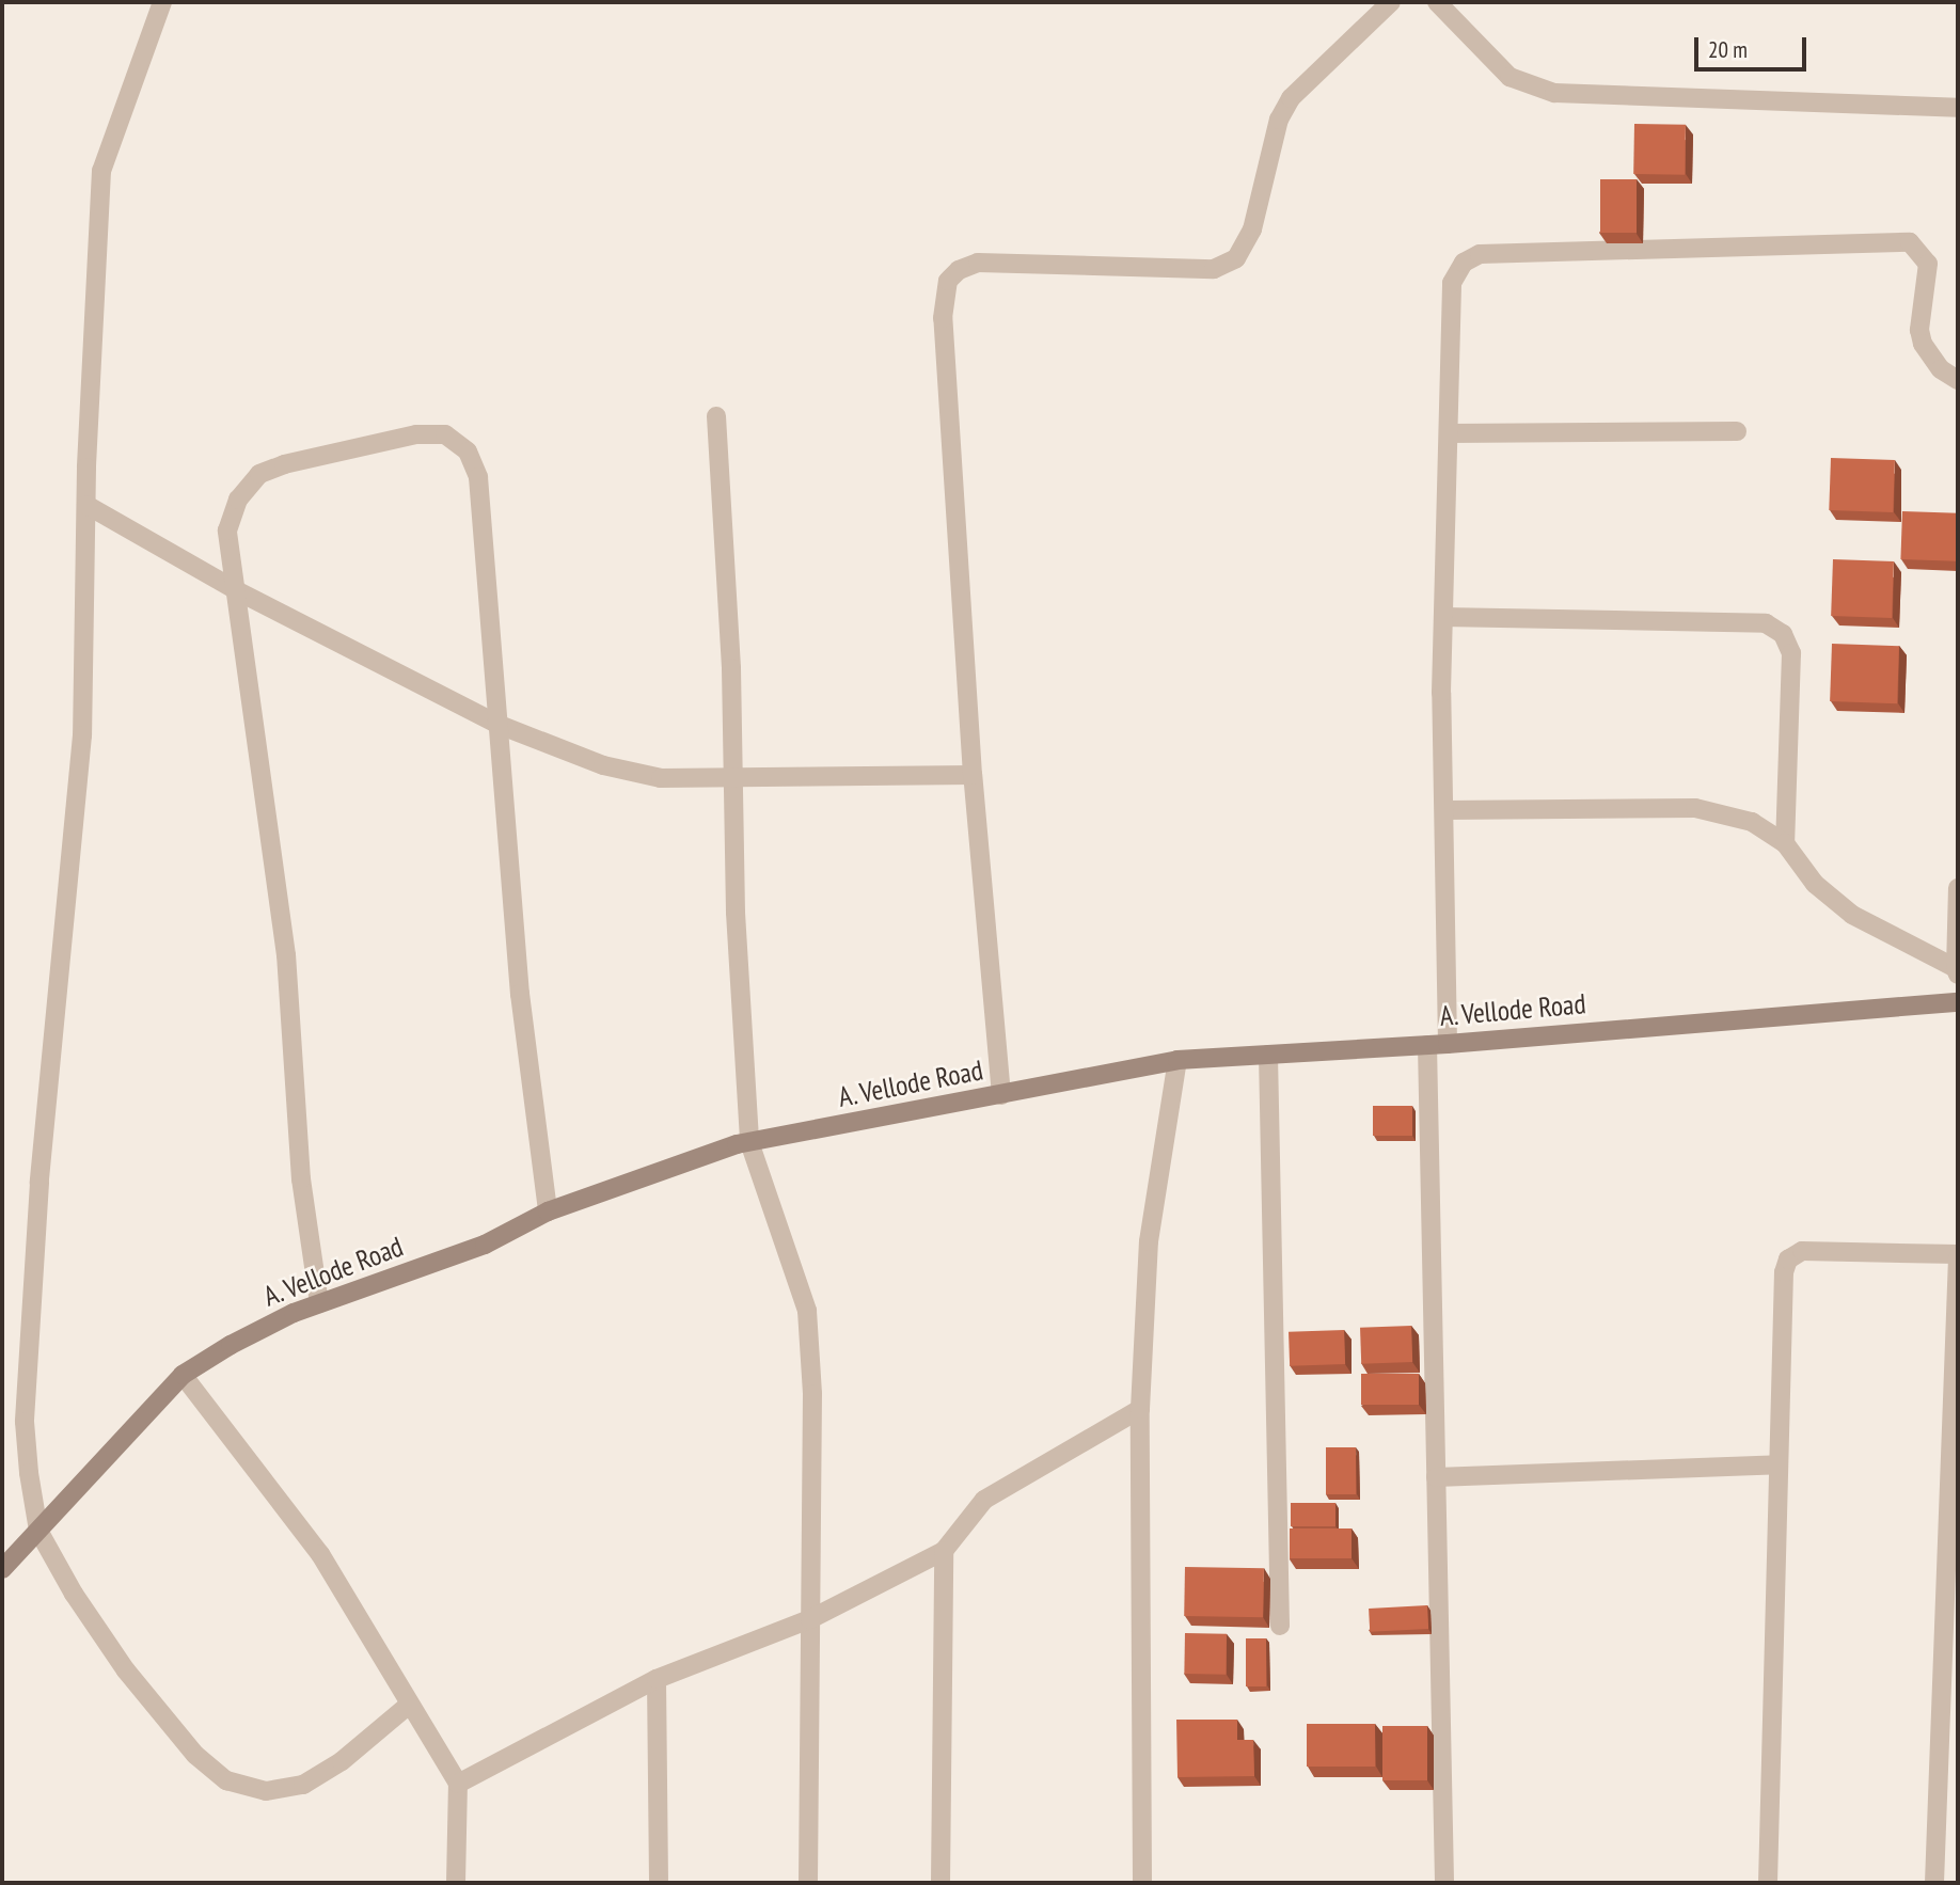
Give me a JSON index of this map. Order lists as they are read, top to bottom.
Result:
{
  "streets": {
    "main road": ["A. Vellode Road"]
  },
  "scale_bar": "20 m"
}
